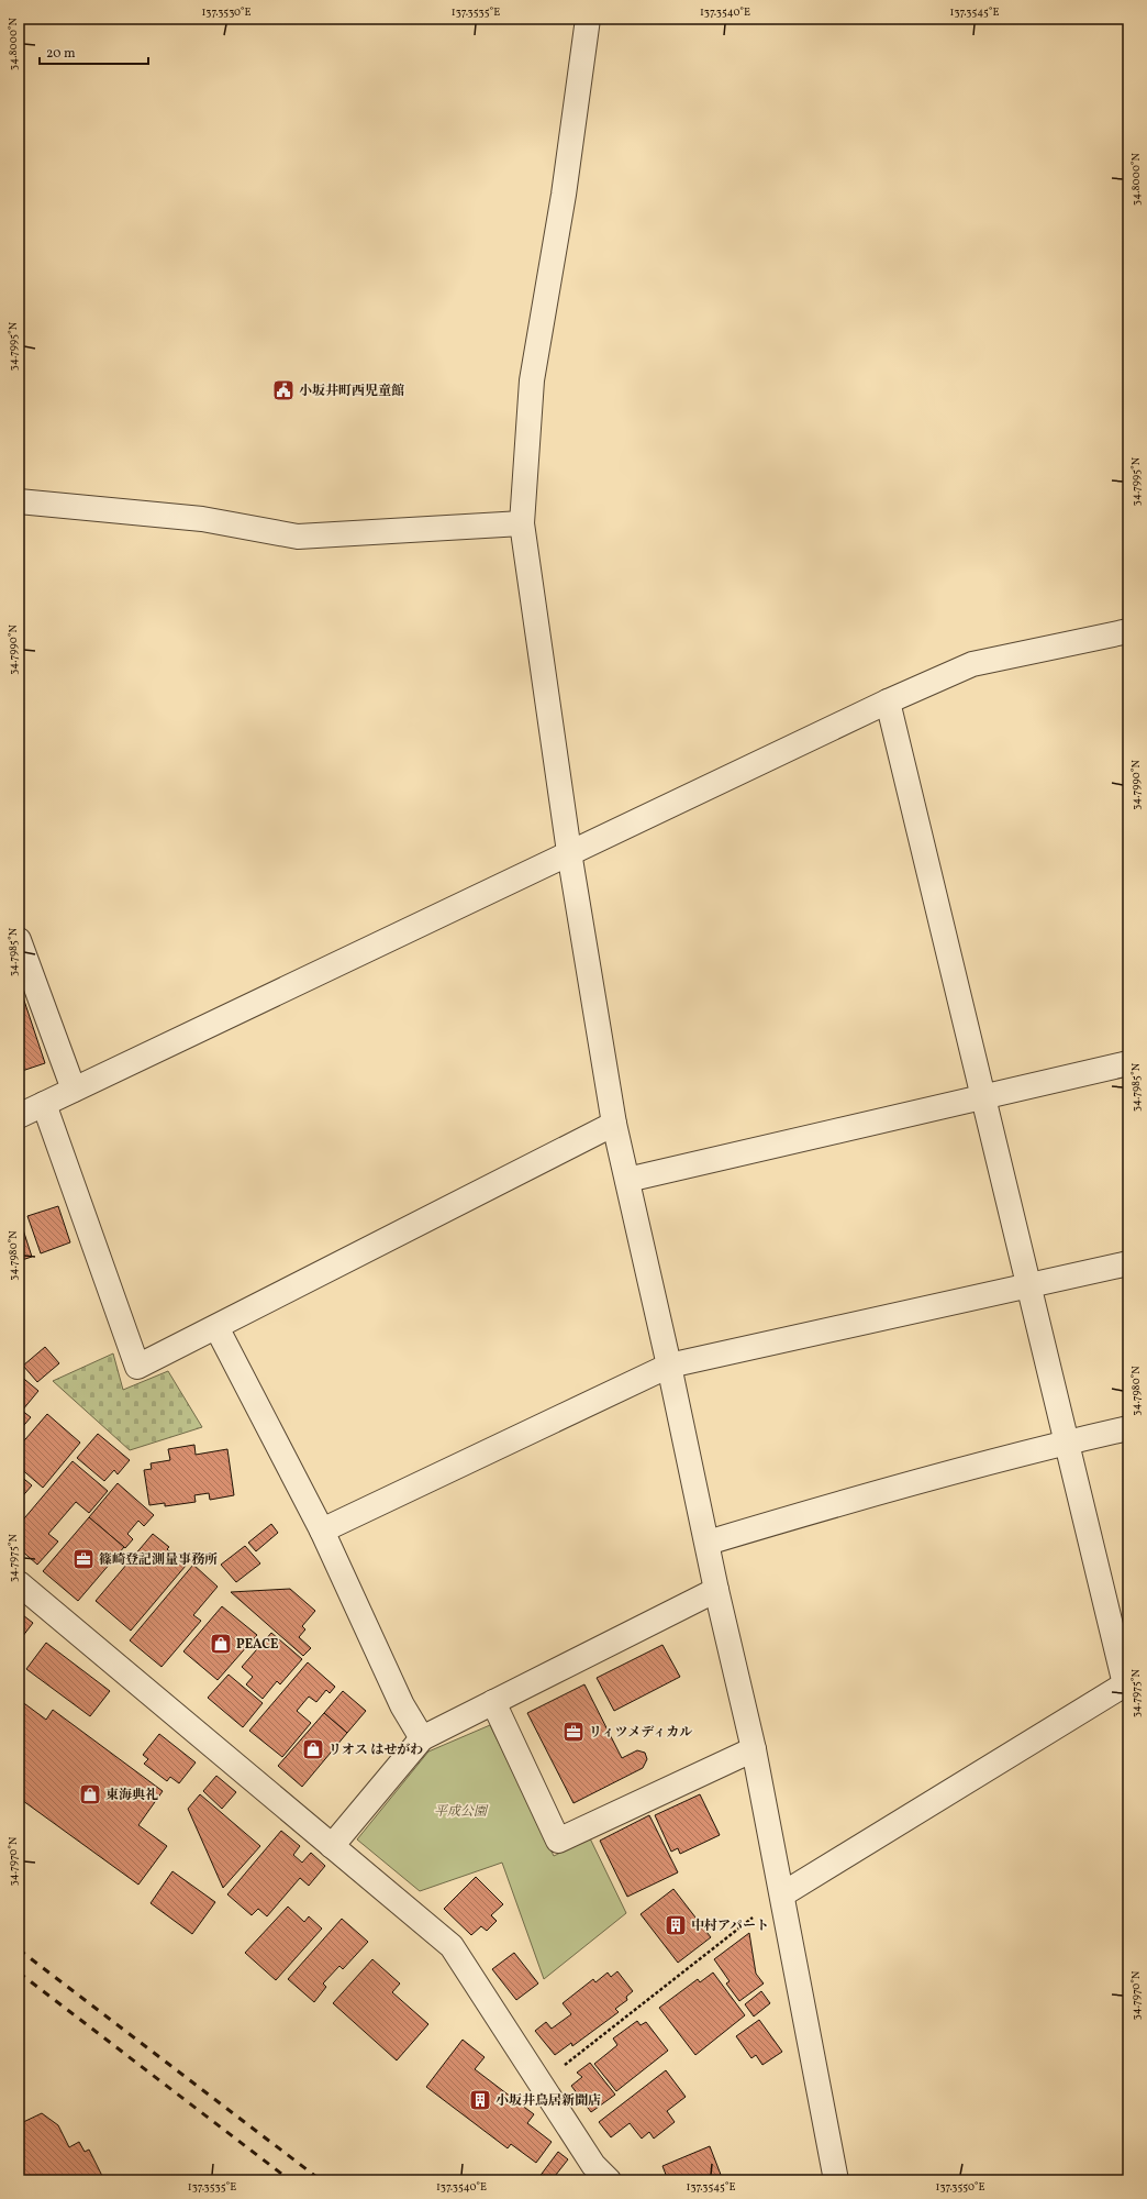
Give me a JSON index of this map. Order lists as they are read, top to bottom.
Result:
{
  "parks": ["平成公園"],
  "places": {
    "public building": ["小坂井町西児童館"],
    "office": ["篠崎登記測量事務所", "リィツメディカル"],
    "shop": ["PEACE", "リオス はせがわ", "東海典礼"],
    "building": ["中村アパート", "小坂井鳥居新聞店"]
  },
  "scale_bar": "20 m",
  "coordinates": [
    "137.3530°E",
    "137.3535°E",
    "137.3540°E",
    "137.3545°E",
    "34.8000°N",
    "34.7995°N",
    "34.7990°N",
    "34.7985°N",
    "34.7980°N",
    "34.7975°N",
    "34.7970°N",
    "137.3550°E"
  ]
}
